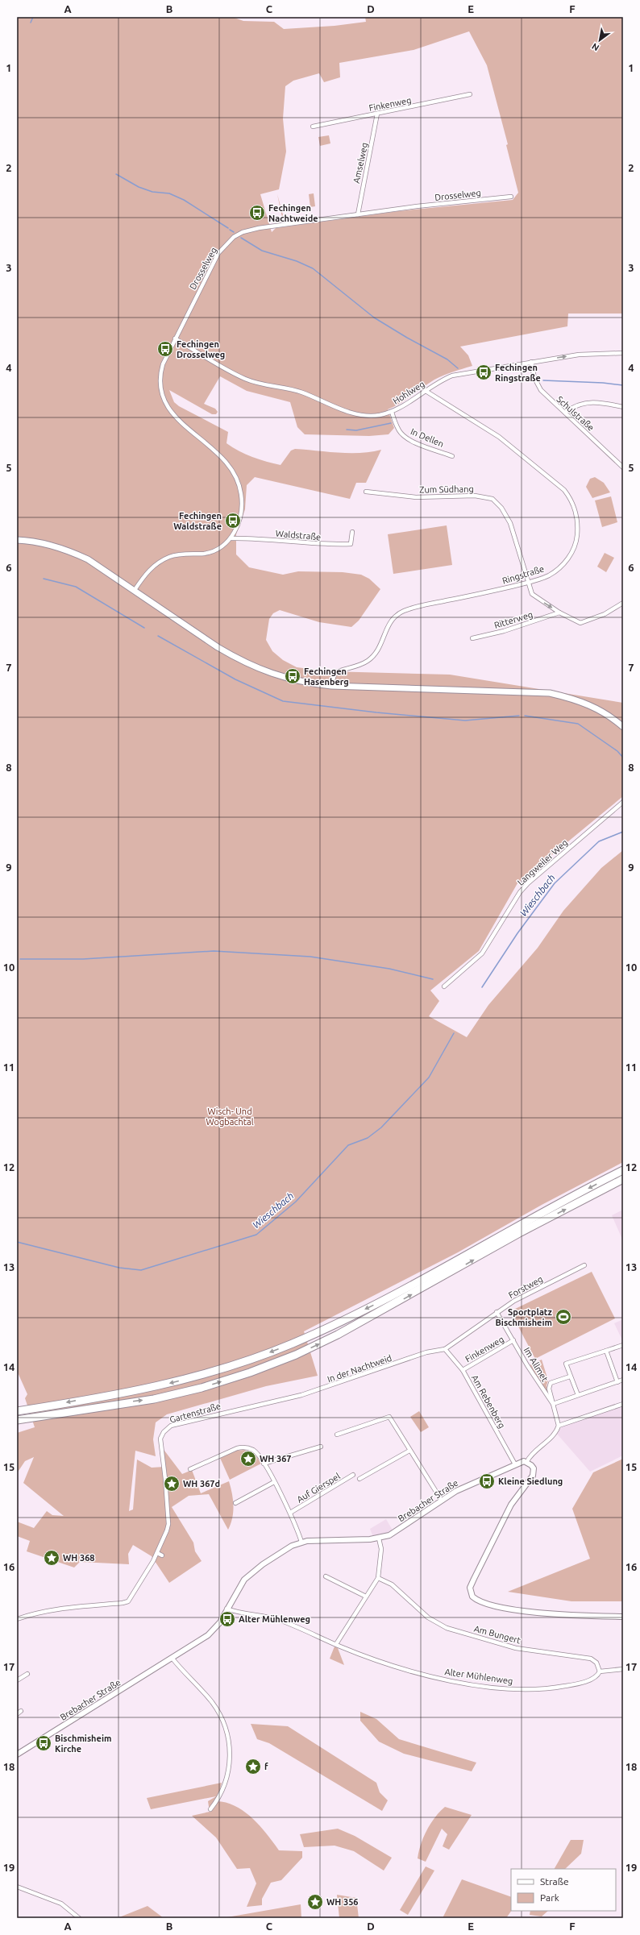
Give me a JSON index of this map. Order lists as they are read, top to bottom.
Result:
{
  "streets": {
    "street": [
      "Finkenweg",
      "Amselweg",
      "Drosselweg",
      "Hohlweg",
      "Schulstraße",
      "In Dellen",
      "Zum Südhang",
      "Waldstraße",
      "Ringstraße",
      "Ritterweg",
      "Langweiler Weg",
      "Forstweg",
      "Im Allmet",
      "In der Nachtweid",
      "Am Rebenberg",
      "Gartenstraße",
      "Auf Gierspel",
      "Brebacher Straße",
      "Am Bungert",
      "Alter Mühlenweg"
    ]
  },
  "crossings": [
    ["Finkenweg", "Amselweg"],
    ["Finkenweg", "Im Allmet"],
    ["Finkenweg", "Am Rebenberg"],
    ["Amselweg", "Drosselweg"],
    ["Drosselweg", "Hohlweg"],
    ["Drosselweg", "Waldstraße"],
    ["Hohlweg", "Schulstraße"],
    ["Hohlweg", "In Dellen"],
    ["Hohlweg", "Ringstraße"],
    ["Zum Südhang", "Ringstraße"],
    ["Forstweg", "Im Allmet"],
    ["Forstweg", "In der Nachtweid"],
    ["Forstweg", "Am Rebenberg"],
    ["In der Nachtweid", "Am Rebenberg"],
    ["In der Nachtweid", "Gartenstraße"],
    ["Am Rebenberg", "Brebacher Straße"],
    ["Auf Gierspel", "Brebacher Straße"],
    ["Brebacher Straße", "Alter Mühlenweg"],
    ["Am Bungert", "Alter Mühlenweg"]
  ],
  "water": ["Wieschbach"],
  "parks": ["Wisch- Und Wogbachtal"],
  "places": {
    "bus stop": [
      "Fechingen Nachtweide",
      "Fechingen Drosselweg",
      "Fechingen Ringstraße",
      "Fechingen Waldstraße",
      "Fechingen Hasenberg",
      "Kleine Siedlung",
      "Alter Mühlenweg",
      "Bischmisheim Kirche"
    ],
    "sports": ["Sportplatz Bischmisheim"],
    "place": [
      "WH 367",
      "WH 367d",
      "WH 368",
      "f",
      "WH 356"
    ]
  },
  "legend": ["Straße", "Park"],
  "north": "bottom left",
  "grid": {
    "columns": [
      "A",
      "B",
      "C",
      "D",
      "E",
      "F"
    ],
    "rows": [
      "1",
      "2",
      "3",
      "4",
      "5",
      "6",
      "7",
      "8",
      "9",
      "10",
      "11",
      "12",
      "13",
      "14",
      "15",
      "16",
      "17",
      "18",
      "19"
    ]
  }
}
